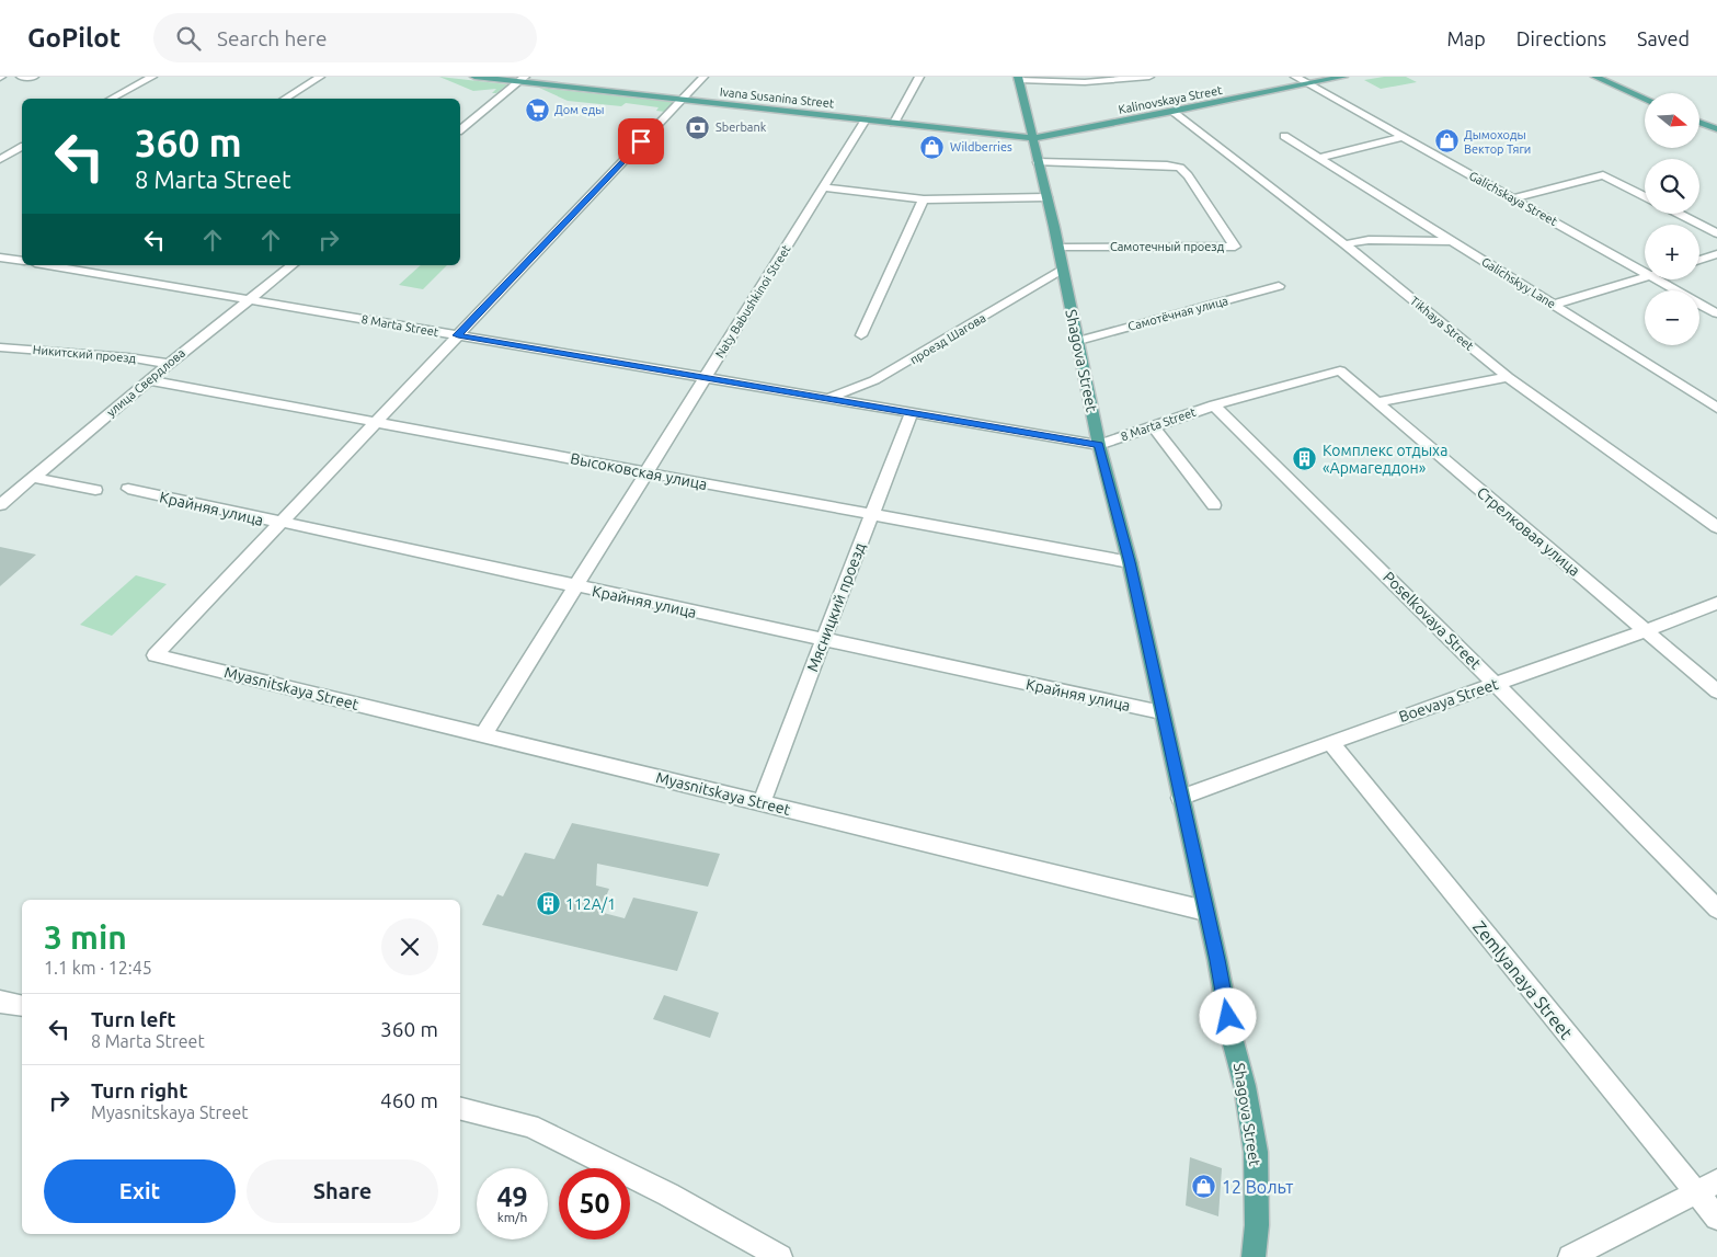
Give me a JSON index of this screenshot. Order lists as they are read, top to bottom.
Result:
{
  "streets": {
    "main road": ["Ivana Susanina Street", "Kalinovskaya Street", "Shagova Street"],
    "street": [
      "Galichskaya Street",
      "Самотечный проезд",
      "Galichskyy Lane",
      "Naty Babushkinoi Street",
      "Самотёчная улица",
      "Tikhaya Street",
      "8 Marta Street",
      "проезд Шагова",
      "Никитский проезд",
      "улица Свердлова",
      "Высоковская улица",
      "Крайняя улица",
      "Стрелковая улица",
      "Мясницкий проезд",
      "Poselkovaya Street",
      "Myasnitskaya Street",
      "Boevaya Street",
      "Zemlyanaya Street"
    ]
  },
  "crossings": [
    ["Ivana Susanina Street", "Kalinovskaya Street"],
    ["Ivana Susanina Street", "Naty Babushkinoi Street"],
    ["Ivana Susanina Street", "Shagova Street"],
    ["Ivana Susanina Street", "Myasnitskaya Street"],
    ["Kalinovskaya Street", "Galichskaya Street"],
    ["Kalinovskaya Street", "Tikhaya Street"],
    ["Kalinovskaya Street", "Shagova Street"],
    ["Самотечный проезд", "Shagova Street"],
    ["Naty Babushkinoi Street", "8 Marta Street"],
    ["Naty Babushkinoi Street", "Высоковская улица"],
    ["Naty Babushkinoi Street", "Крайняя улица"],
    ["Naty Babushkinoi Street", "Myasnitskaya Street"],
    ["Самотёчная улица", "Shagova Street"],
    ["8 Marta Street", "проезд Шагова"],
    ["8 Marta Street", "Shagova Street"],
    ["8 Marta Street", "улица Свердлова"],
    ["8 Marta Street", "Стрелковая улица"],
    ["8 Marta Street", "Мясницкий проезд"],
    ["8 Marta Street", "Poselkovaya Street"],
    ["8 Marta Street", "Myasnitskaya Street"],
    ["проезд Шагова", "Shagova Street"],
    ["Никитский проезд", "улица Свердлова"],
    ["Shagova Street", "Высоковская улица"],
    ["Shagova Street", "Крайняя улица"],
    ["Shagova Street", "Myasnitskaya Street"],
    ["Shagova Street", "Boevaya Street"],
    ["улица Свердлова", "Высоковская улица"],
    ["Высоковская улица", "Мясницкий проезд"],
    ["Высоковская улица", "Myasnitskaya Street"],
    ["Крайняя улица", "Мясницкий проезд"],
    ["Крайняя улица", "Myasnitskaya Street"],
    ["Стрелковая улица", "Boevaya Street"],
    ["Мясницкий проезд", "Myasnitskaya Street"],
    ["Poselkovaya Street", "Boevaya Street"],
    ["Boevaya Street", "Zemlyanaya Street"]
  ],
  "places": {
    "supermarket": ["Дом еды"],
    "bank": ["Sberbank"],
    "shop": ["Дымоходы Вектор Тяги", "Wildberries", "12 Вольт"],
    "building": ["Комплекс отдыха «Армагеддон»", "112А/1"]
  },
  "north": "right",
  "page": {
    "header": "GoPilot",
    "search": "Search here",
    "nav": ["Map", "Directions", "Saved"],
    "map_buttons": ["+", "−"],
    "turn": ["360 m", "8 Marta Street"],
    "heading": ["3 min", "1.1 km · 12:45"],
    "list": [
      {
        "name": "Turn left",
        "note": "8 Marta Street",
        "value": "360 m"
      },
      {
        "name": "Turn right",
        "note": "Myasnitskaya Street",
        "value": "460 m"
      }
    ],
    "buttons": ["Exit", "Share"],
    "speed": "49 km/h",
    "limit": "50"
  }
}
